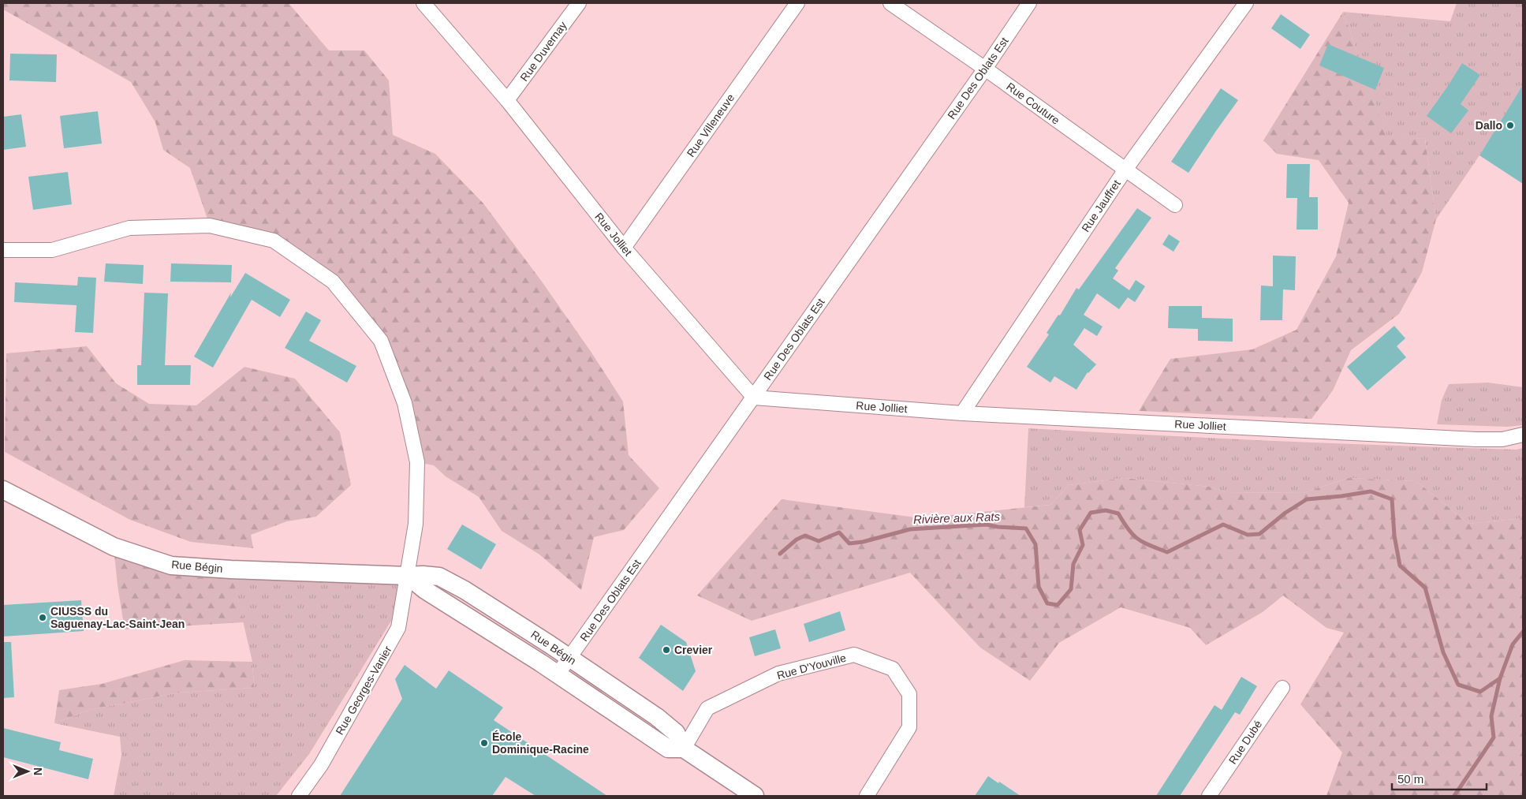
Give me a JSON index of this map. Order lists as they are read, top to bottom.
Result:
{
  "streets": {
    "street": [
      "Rue Duvernay",
      "Rue Des Oblats Est",
      "Rue Couture",
      "Rue Villeneuve",
      "Rue Jauffret",
      "Rue Jolliet",
      "Rue Bégin",
      "Rue D'Youville",
      "Rue Georges-Vanier",
      "Rue Dubé"
    ]
  },
  "crossings": [
    ["Rue Duvernay", "Rue Jolliet"],
    ["Rue Des Oblats Est", "Rue Couture"],
    ["Rue Des Oblats Est", "Rue Jolliet"],
    ["Rue Des Oblats Est", "Rue Bégin"],
    ["Rue Couture", "Rue Jauffret"],
    ["Rue Villeneuve", "Rue Jolliet"],
    ["Rue Jauffret", "Rue Jolliet"],
    ["Rue Bégin", "Rue D'Youville"],
    ["Rue Bégin", "Rue Georges-Vanier"]
  ],
  "water": ["Rivière aux Rats"],
  "places": [
    "Dallo",
    "CIUSSS du Saguenay-Lac-Saint-Jean",
    "Crevier",
    "École Dominique-Racine"
  ],
  "scale_bar": "50 m",
  "north": "right"
}
